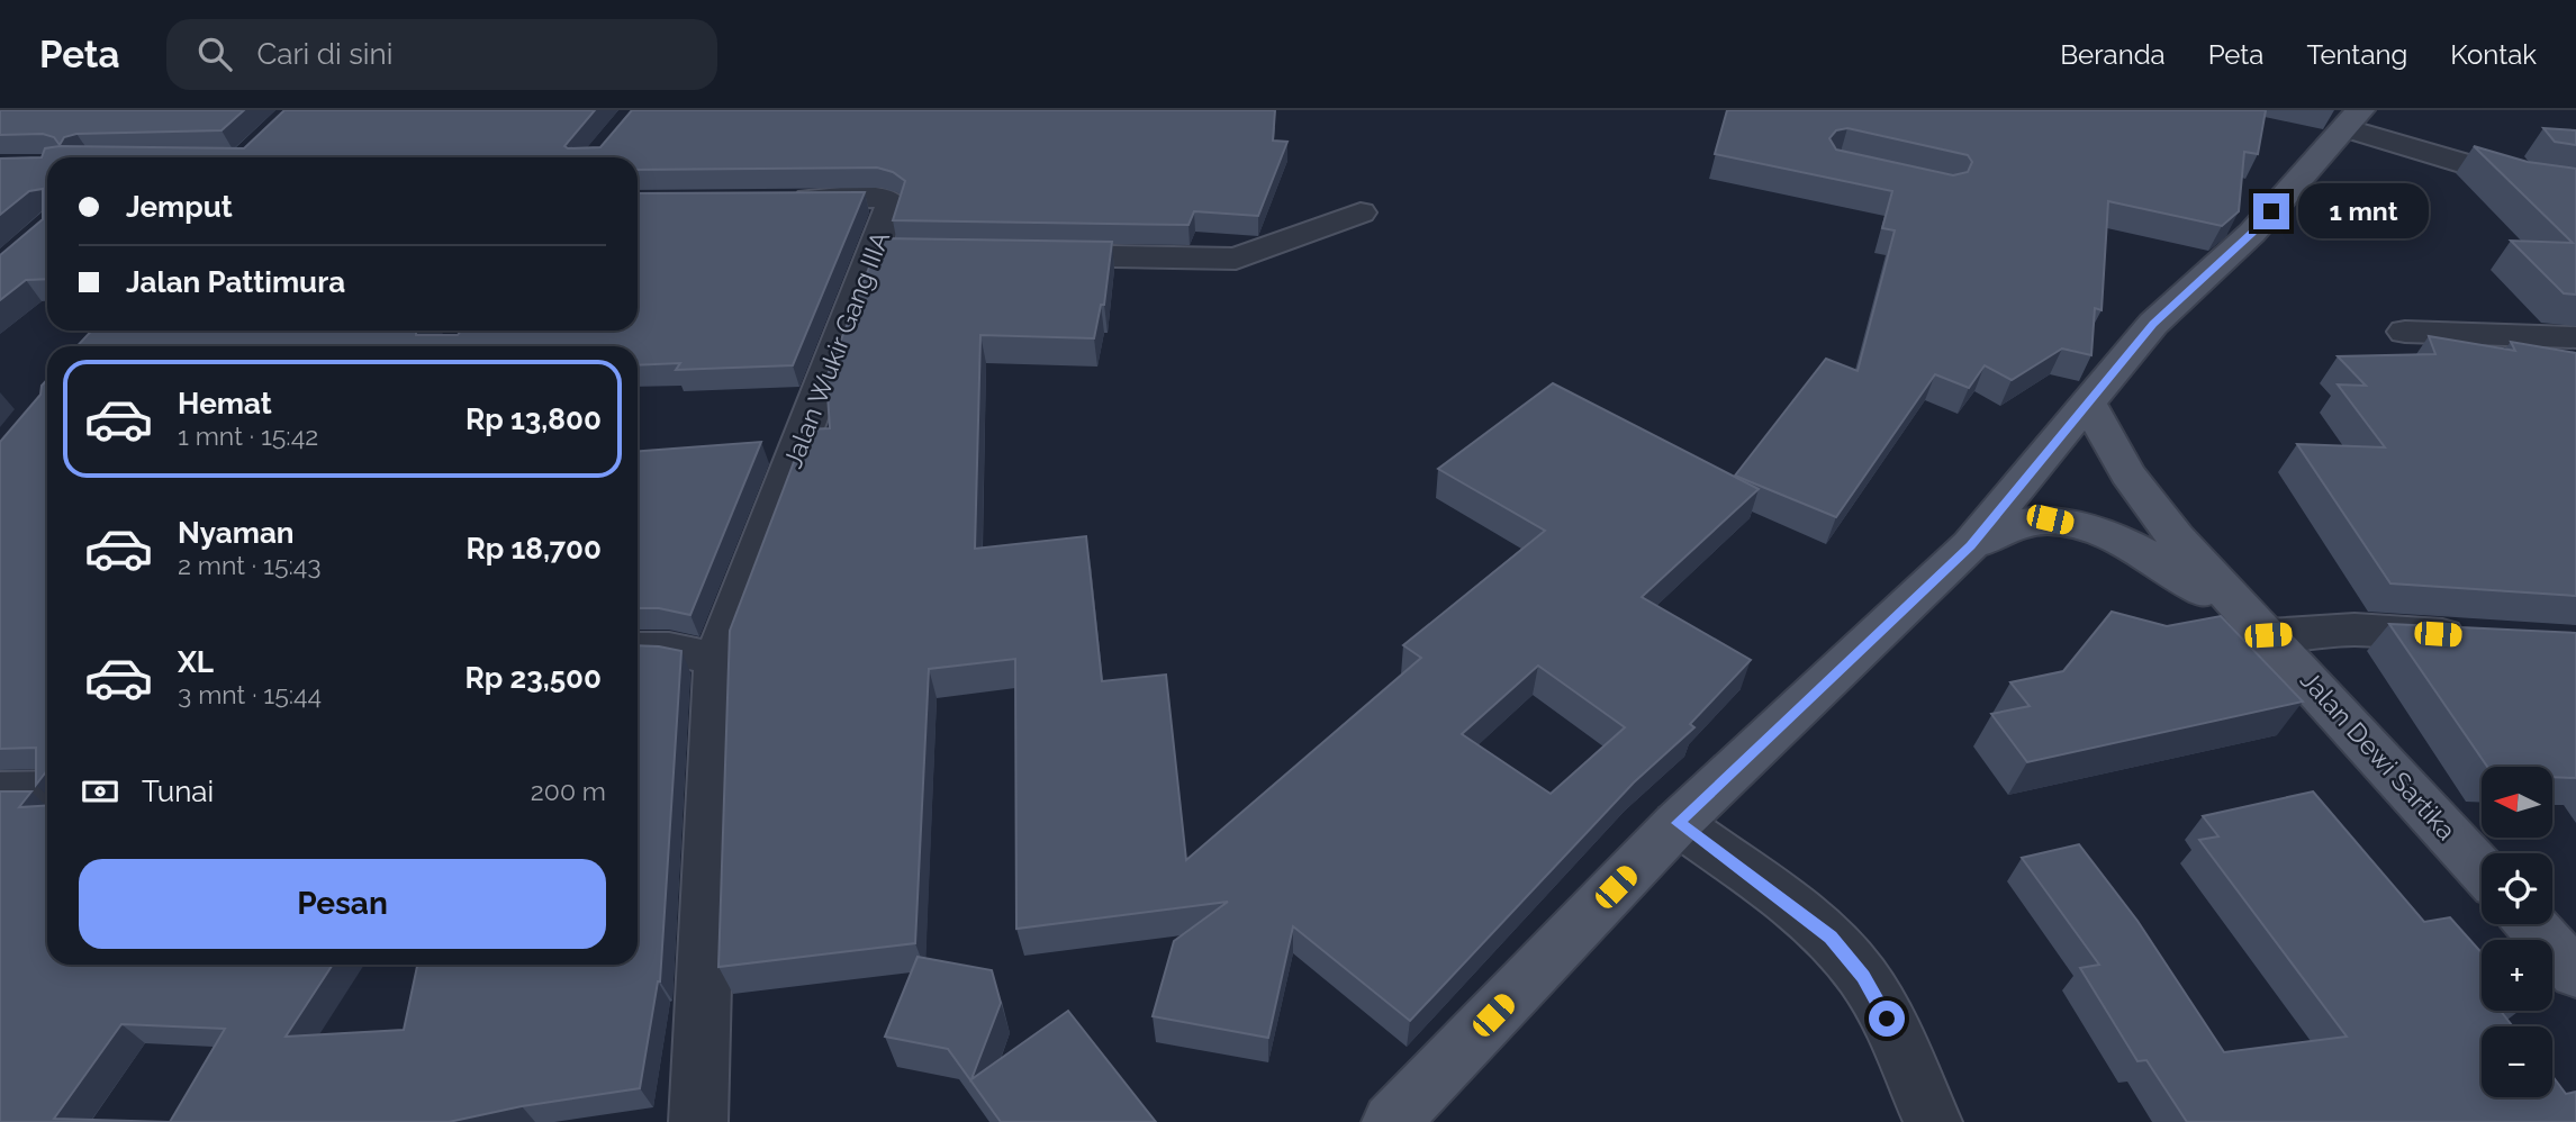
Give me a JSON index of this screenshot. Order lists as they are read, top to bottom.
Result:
{
  "streets": {
    "main road": ["Jalan Dewi Sartika"],
    "street": ["Jalan Wukir Gang IIIA"]
  },
  "north": "left",
  "page": {
    "header": "Peta",
    "search": "Cari di sini",
    "nav": [
      "Beranda",
      "Peta",
      "Tentang",
      "Kontak"
    ],
    "banner": ["Jemput", "Jalan Pattimura"],
    "bubble": "1 mnt",
    "list": [
      {
        "name": "Hemat",
        "note": "1 mnt · 15:42",
        "value": "Rp 13,800"
      },
      {
        "name": "Nyaman",
        "note": "2 mnt · 15:43",
        "value": "Rp 18,700"
      },
      {
        "name": "XL",
        "note": "3 mnt · 15:44",
        "value": "Rp 23,500"
      }
    ],
    "pay": ["Tunai", "200 m"],
    "map_buttons": ["+", "−"],
    "buttons": "Pesan"
  }
}
